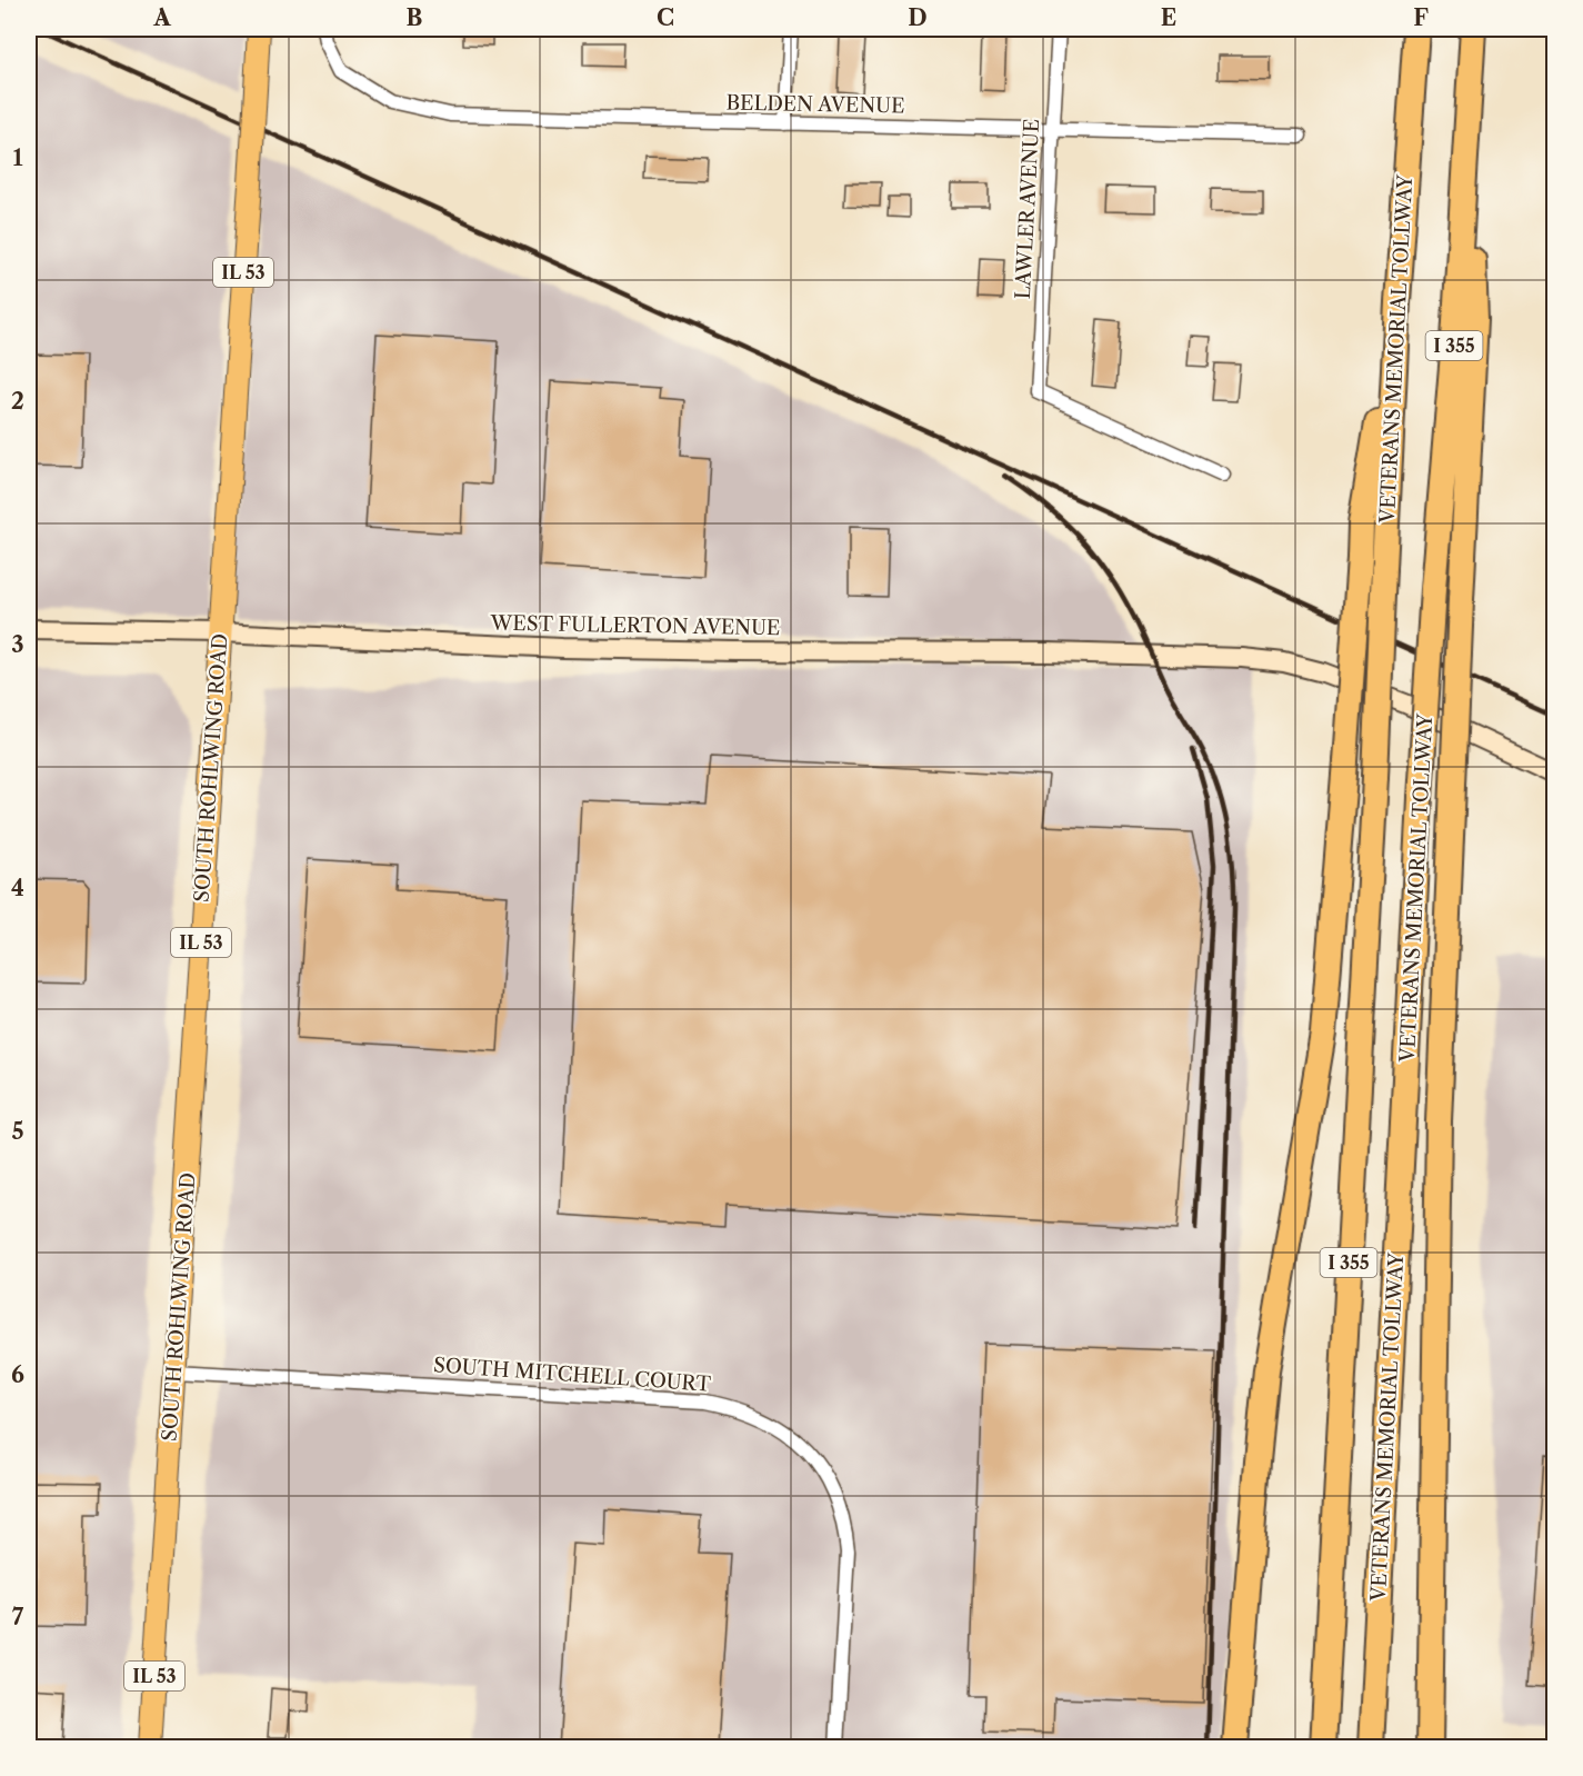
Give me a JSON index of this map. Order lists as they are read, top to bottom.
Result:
{
  "streets": {
    "highway": ["I 355", "VETERANS MEMORIAL TOLLWAY"],
    "main road": ["IL 53", "SOUTH ROHLWING ROAD"],
    "street": [
      "BELDEN AVENUE",
      "LAWLER AVENUE",
      "WEST FULLERTON AVENUE",
      "SOUTH MITCHELL COURT"
    ]
  },
  "crossings": [
    ["BELDEN AVENUE", "LAWLER AVENUE"],
    ["WEST FULLERTON AVENUE", "SOUTH ROHLWING ROAD"],
    ["SOUTH ROHLWING ROAD", "SOUTH MITCHELL COURT"]
  ],
  "grid": {
    "columns": [
      "A",
      "B",
      "C",
      "D",
      "E",
      "F"
    ],
    "rows": [
      "1",
      "2",
      "3",
      "4",
      "5",
      "6",
      "7"
    ]
  }
}
